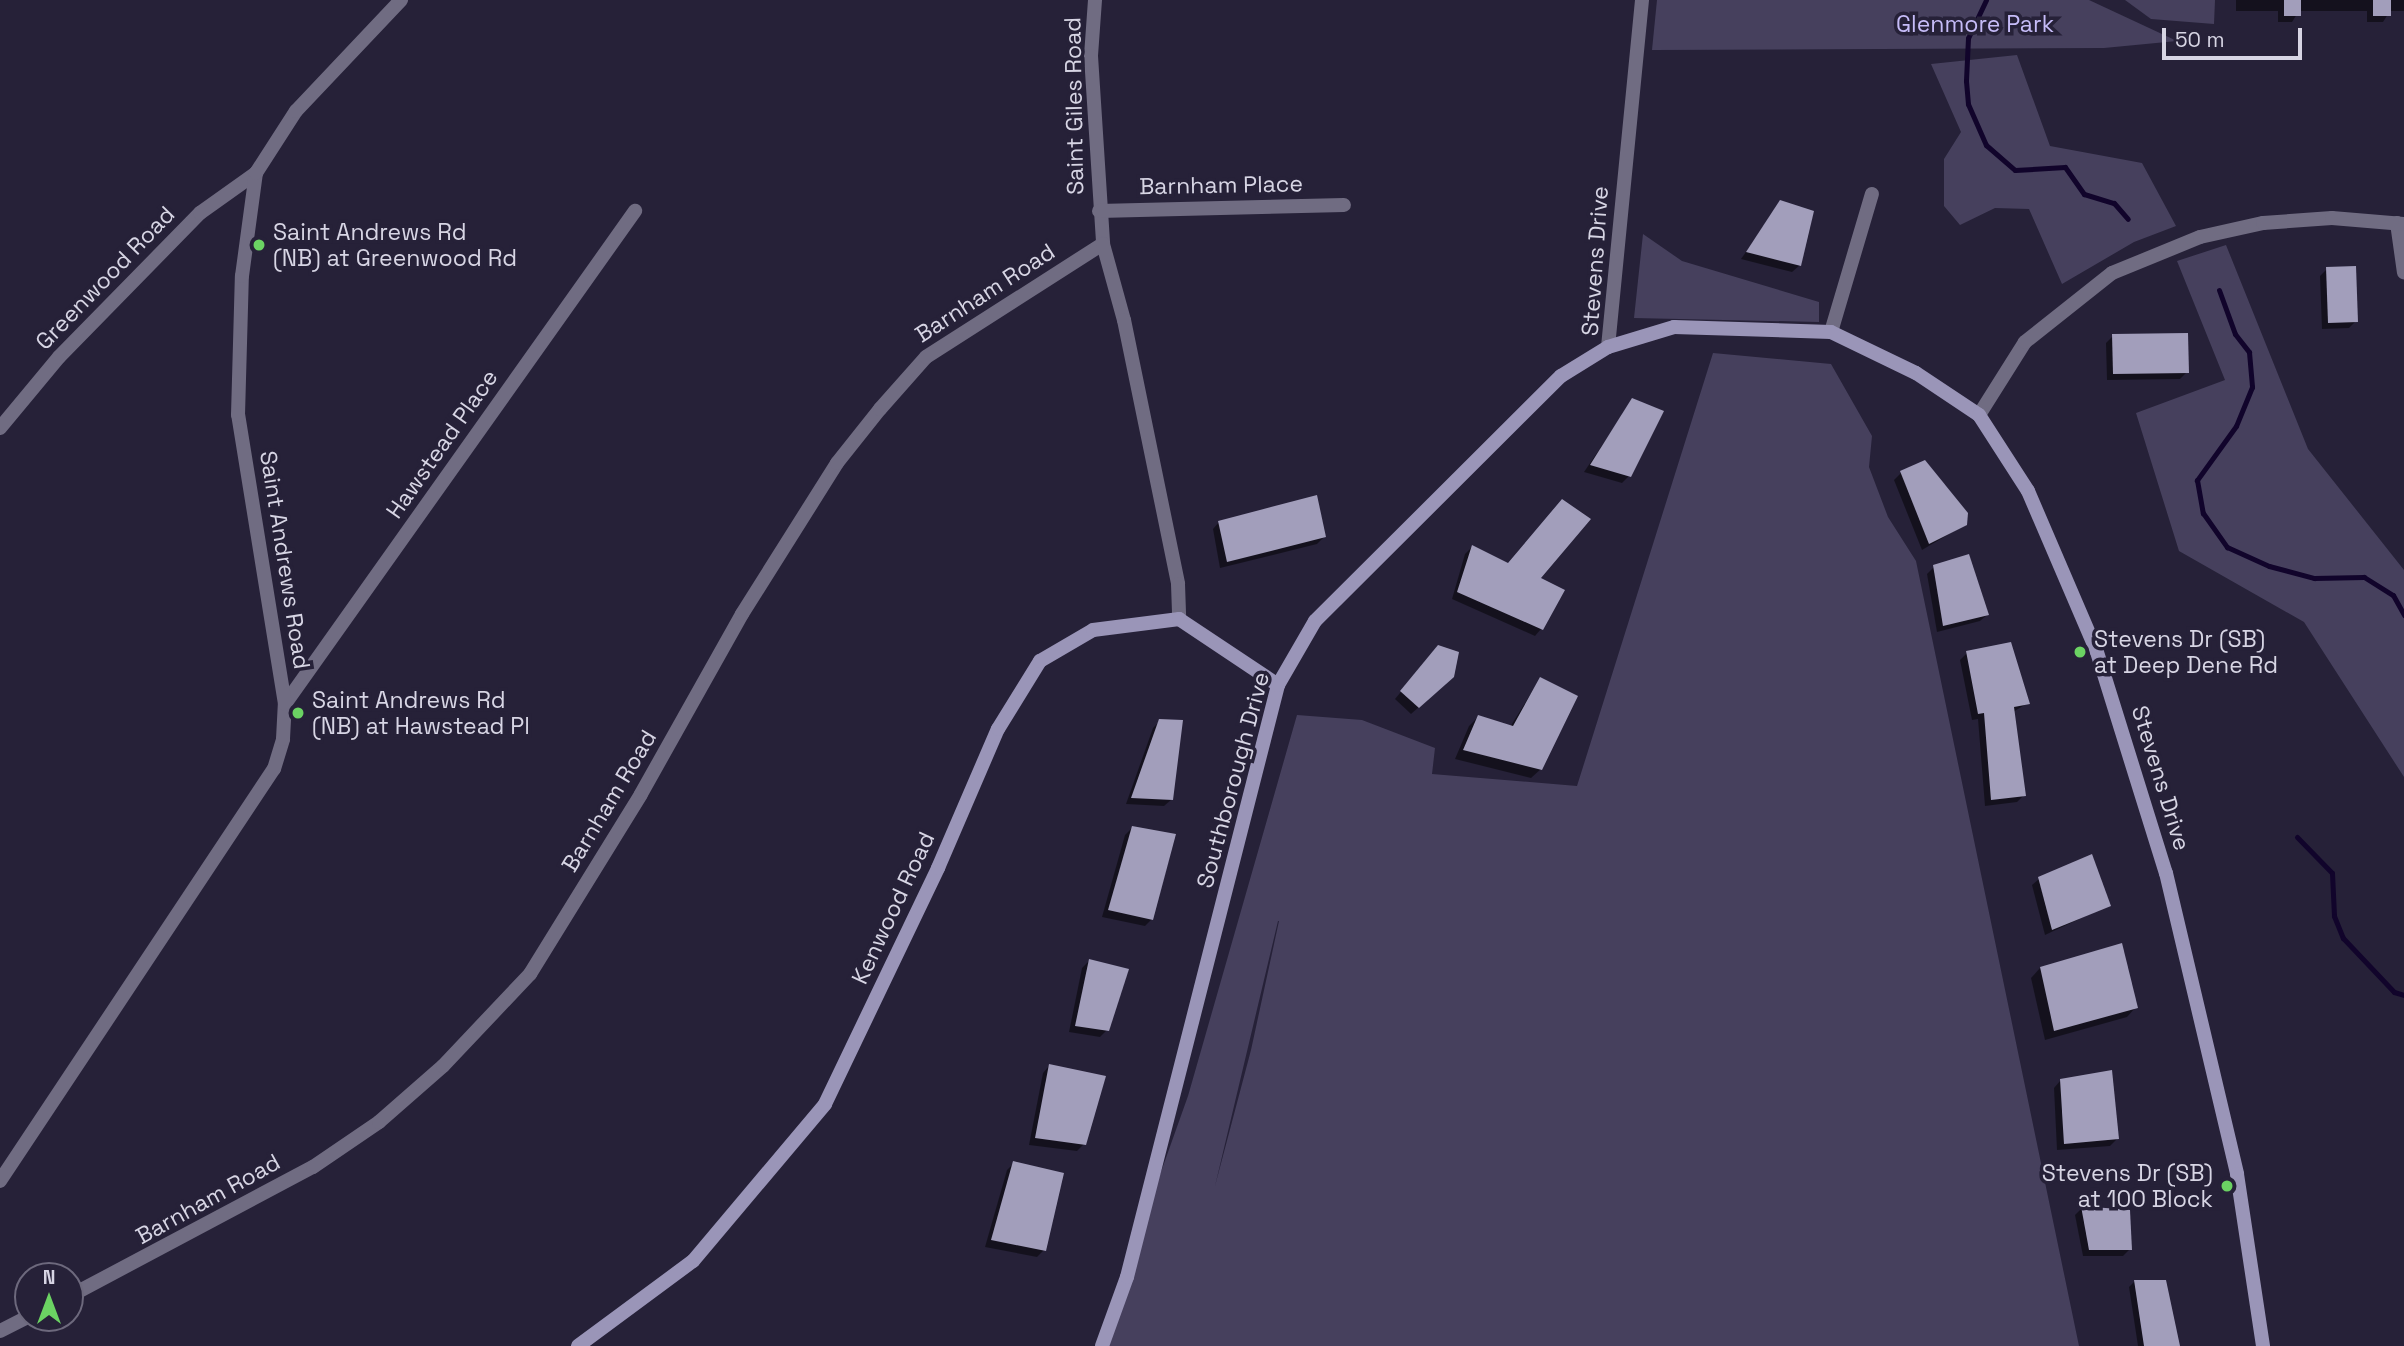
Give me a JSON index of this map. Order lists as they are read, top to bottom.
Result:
{
  "streets": {
    "street": [
      "Saint Giles Road",
      "Barnham Place",
      "Stevens Drive",
      "Greenwood Road",
      "Barnham Road",
      "Hawstead Place",
      "Saint Andrews Road",
      "Southborough Drive",
      "Kenwood Road"
    ]
  },
  "crossings": [
    ["Saint Giles Road", "Barnham Place"],
    ["Stevens Drive", "Southborough Drive"],
    ["Greenwood Road", "Saint Andrews Road"],
    ["Hawstead Place", "Saint Andrews Road"]
  ],
  "parks": ["Glenmore Park"],
  "places": [
    "Saint Andrews Rd (NB) at Greenwood Rd",
    "Stevens Dr (SB) at Deep Dene Rd",
    "Saint Andrews Rd (NB) at Hawstead Pl",
    "Stevens Dr (SB) at 100 Block"
  ],
  "scale_bar": "50 m",
  "north": "top"
}
